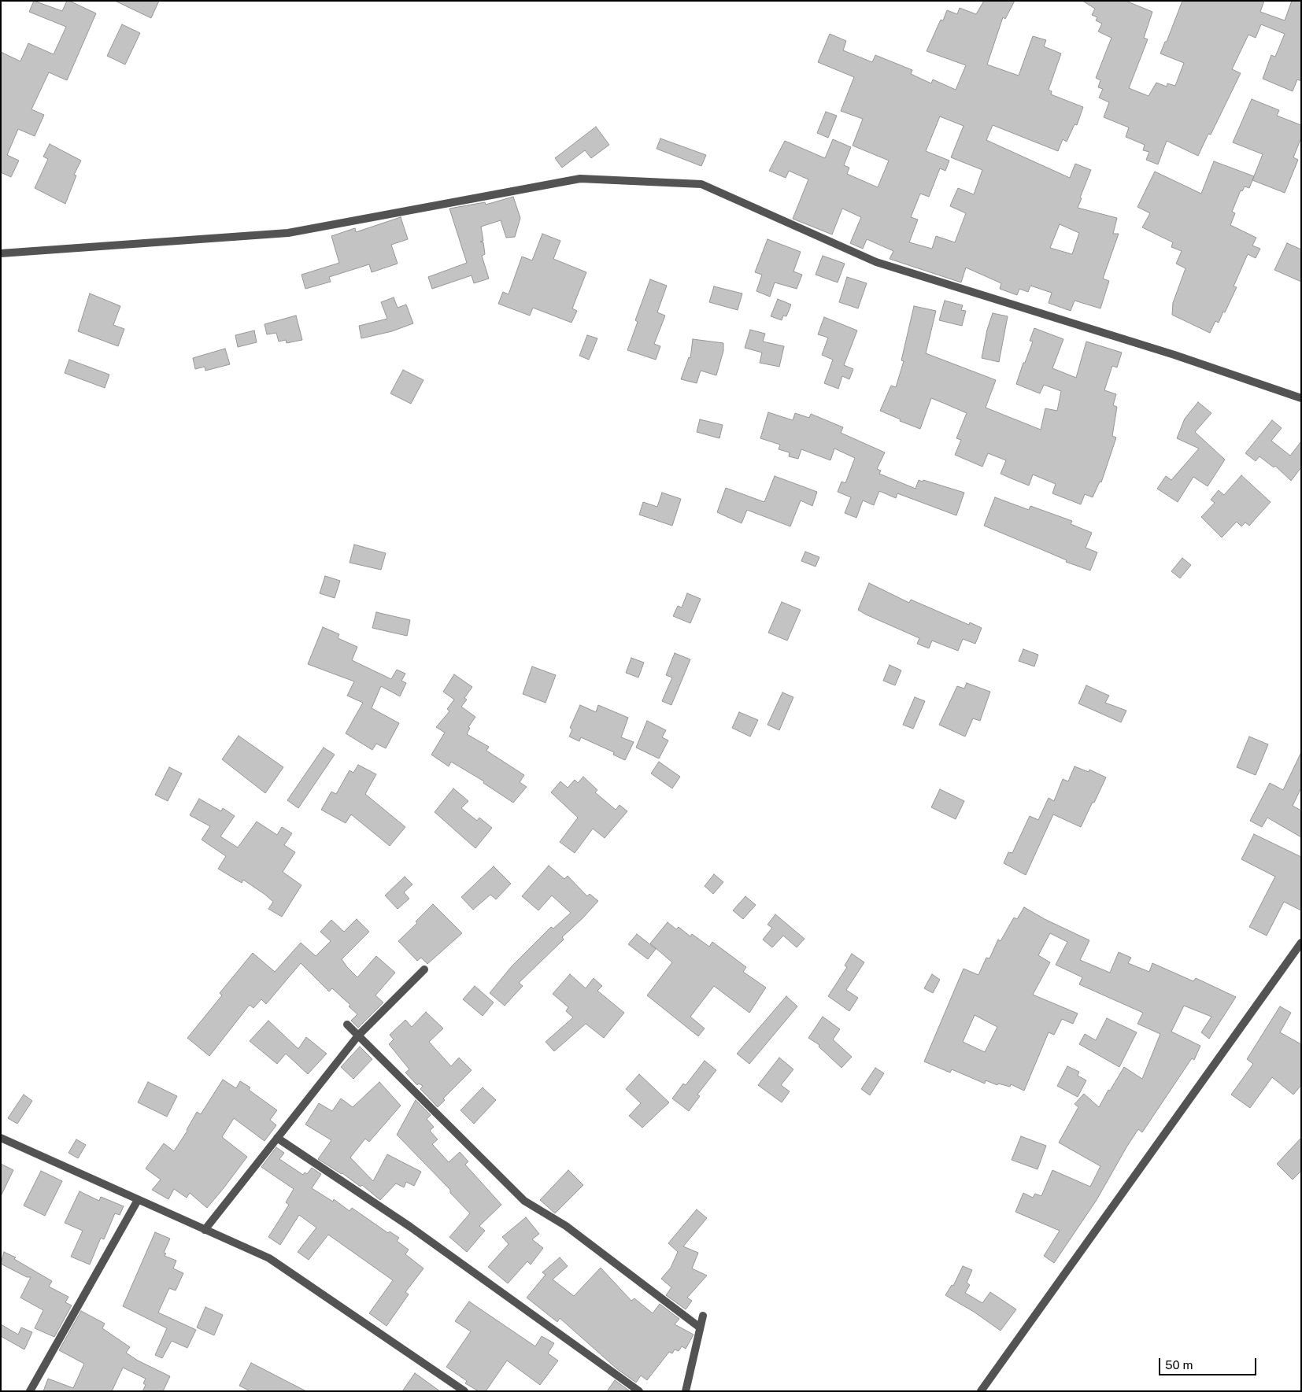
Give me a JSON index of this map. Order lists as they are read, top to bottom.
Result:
{
  "scale_bar": "50 m"
}
